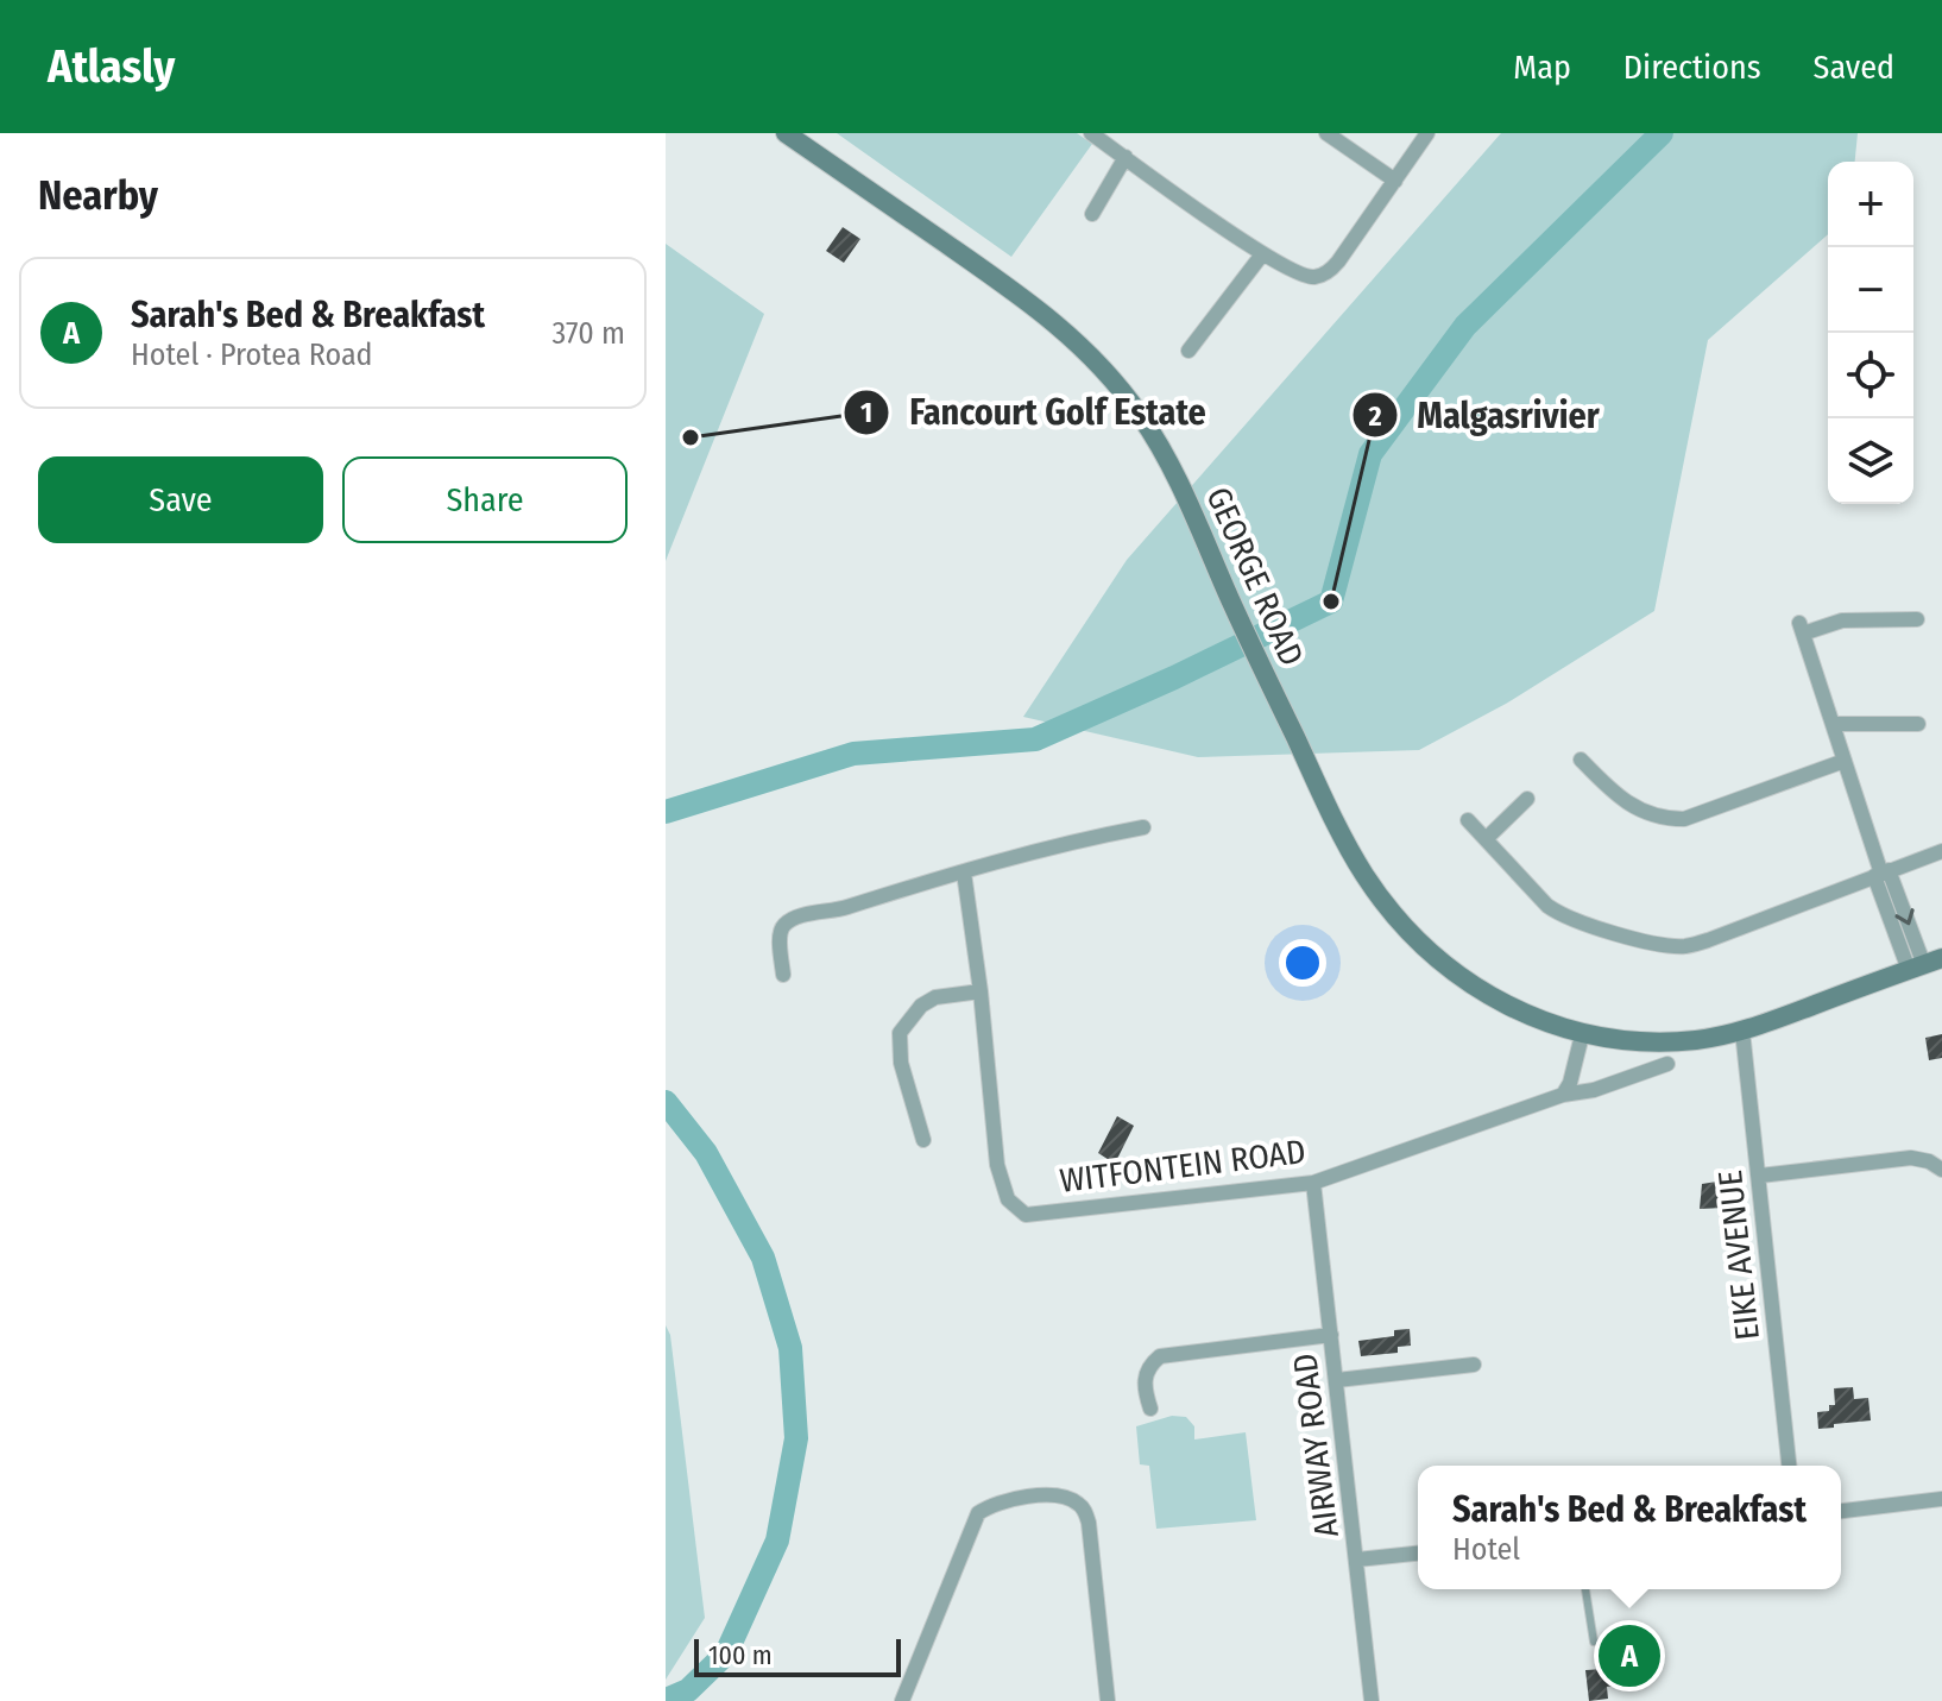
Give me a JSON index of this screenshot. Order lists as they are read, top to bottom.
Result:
{
  "streets": {
    "main road": ["GEORGE ROAD"],
    "street": ["WITFONTEIN ROAD", "EIKE AVENUE", "AIRWAY ROAD"]
  },
  "crossings": [
    ["WITFONTEIN ROAD", "AIRWAY ROAD"]
  ],
  "places": ["Fancourt Golf Estate", "Malgasrivier"],
  "scale_bar": "100 m",
  "page": {
    "header": "Atlasly",
    "nav": ["Map", "Directions", "Saved"],
    "heading": "Nearby",
    "map_buttons": ["+", "−"],
    "list": [
      {
        "mark": "A",
        "name": "Sarah's Bed & Breakfast",
        "note": "Hotel · Protea Road",
        "value": "370 m"
      }
    ],
    "buttons": ["Save", "Share"],
    "popup": ["Sarah's Bed & Breakfast", "Hotel"],
    "pins": "A",
    "scale": "100 m"
  }
}
